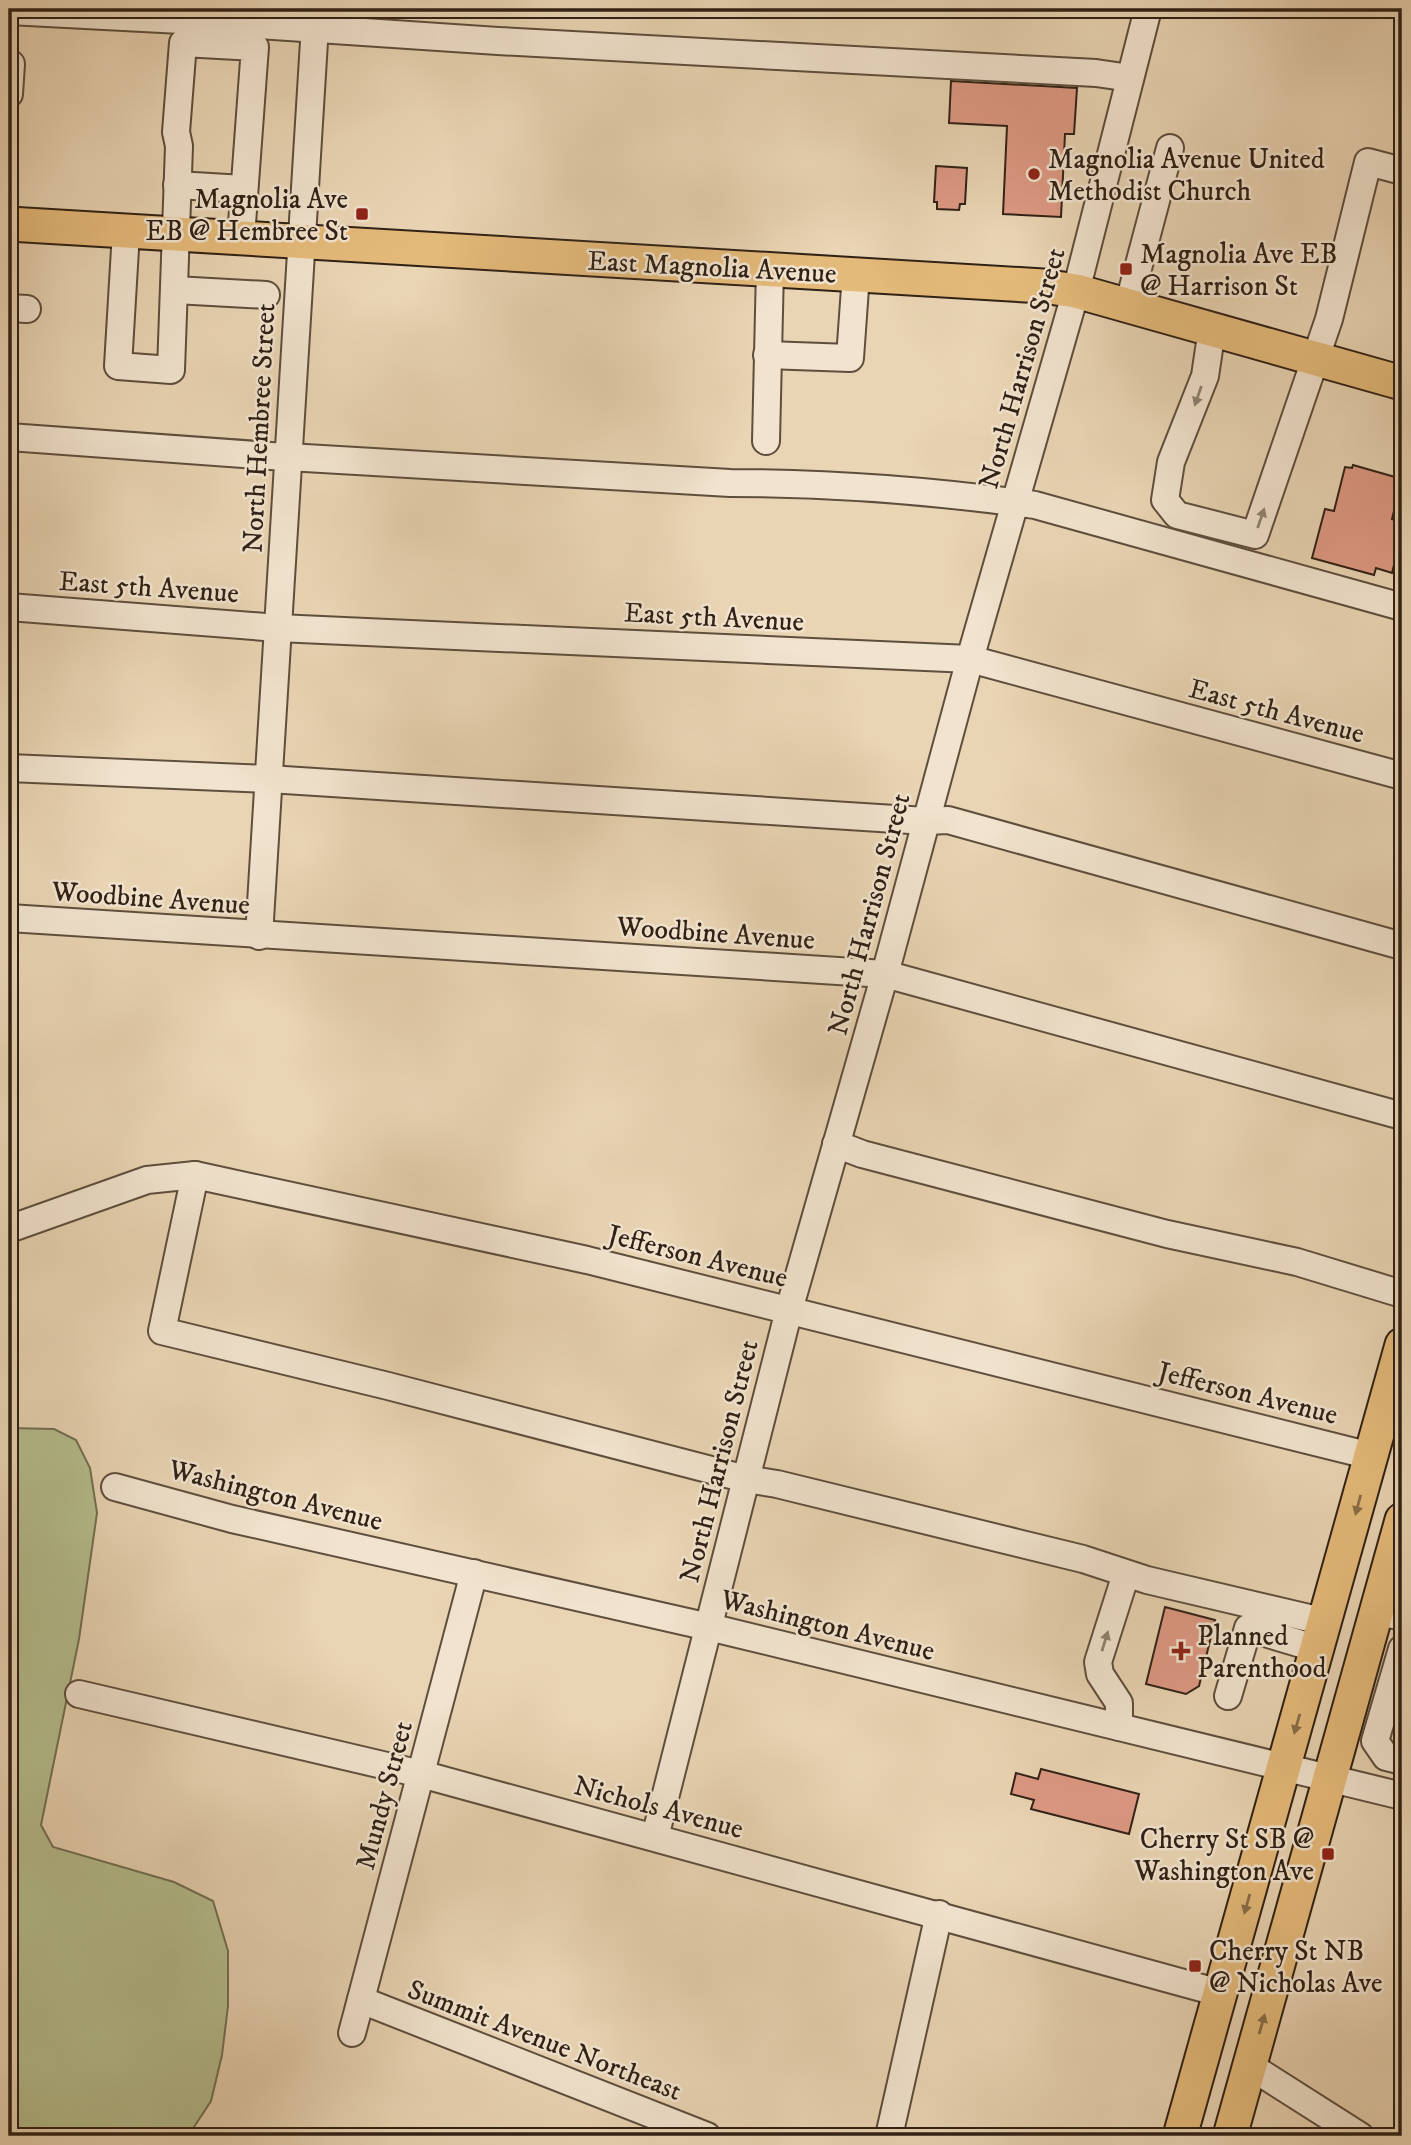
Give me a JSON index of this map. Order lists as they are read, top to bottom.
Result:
{
  "streets": {
    "main road": ["East Magnolia Avenue"],
    "street": [
      "North Harrison Street",
      "North Hembree Street",
      "East 5th Avenue",
      "Woodbine Avenue",
      "Jefferson Avenue",
      "Washington Avenue",
      "Mundy Street",
      "Nichols Avenue",
      "Summit Avenue Northeast"
    ]
  },
  "crossings": [
    ["East Magnolia Avenue", "North Harrison Street"],
    ["East Magnolia Avenue", "North Hembree Street"],
    ["North Harrison Street", "East 5th Avenue"],
    ["North Harrison Street", "Woodbine Avenue"],
    ["North Harrison Street", "Jefferson Avenue"],
    ["North Harrison Street", "Washington Avenue"],
    ["North Harrison Street", "Nichols Avenue"],
    ["North Hembree Street", "East 5th Avenue"],
    ["North Hembree Street", "Woodbine Avenue"],
    ["Washington Avenue", "Mundy Street"],
    ["Mundy Street", "Nichols Avenue"],
    ["Mundy Street", "Summit Avenue Northeast"]
  ],
  "places": {
    "other": ["Magnolia Avenue United Methodist Church"],
    "transit": [
      "Magnolia Ave EB @ Hembree St",
      "Magnolia Ave EB @ Harrison St",
      "Cherry St SB @ Washington Ave",
      "Cherry St NB @ Nicholas Ave"
    ],
    "health": ["Planned Parenthood"]
  }
}
